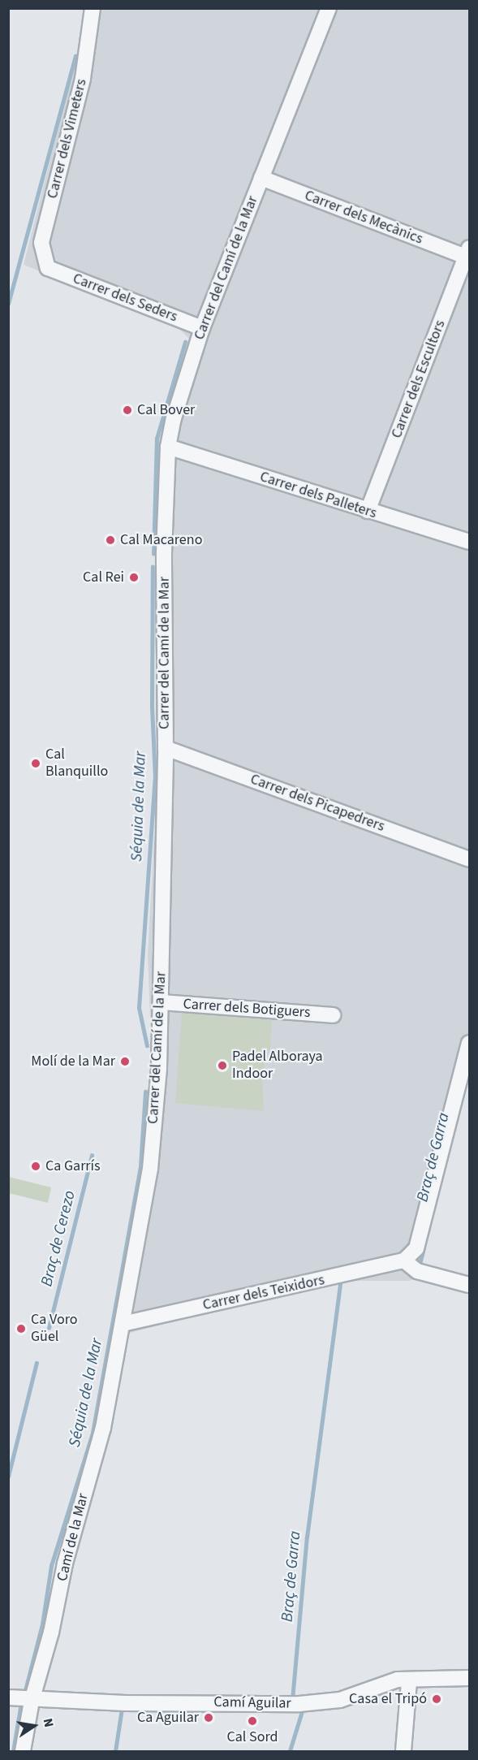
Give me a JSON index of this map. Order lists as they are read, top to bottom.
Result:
{
  "streets": {
    "street": [
      "Carrer dels Vimeters",
      "Carrer dels Mecànics",
      "Carrer del Camí de la Mar",
      "Carrer dels Seders",
      "Carrer dels Escultors",
      "Carrer dels Palleters",
      "Carrer dels Picapedrers",
      "Carrer dels Botiguers",
      "Carrer dels Teixidors",
      "Camí de la Mar",
      "Camí Aguilar"
    ]
  },
  "crossings": [
    ["Carrer dels Vimeters", "Carrer dels Seders"],
    ["Carrer dels Mecànics", "Carrer del Camí de la Mar"],
    ["Carrer dels Mecànics", "Carrer dels Escultors"],
    ["Carrer del Camí de la Mar", "Carrer dels Seders"],
    ["Carrer del Camí de la Mar", "Carrer dels Palleters"],
    ["Carrer del Camí de la Mar", "Carrer dels Picapedrers"],
    ["Carrer del Camí de la Mar", "Carrer dels Botiguers"],
    ["Carrer del Camí de la Mar", "Carrer dels Teixidors"],
    ["Carrer del Camí de la Mar", "Camí de la Mar"],
    ["Carrer dels Escultors", "Carrer dels Palleters"],
    ["Carrer dels Teixidors", "Camí de la Mar"],
    ["Camí de la Mar", "Camí Aguilar"]
  ],
  "water": ["Séquia de la Mar", "Braç de Garra", "Braç de Cerezo"],
  "places": [
    "Cal Bover",
    "Cal Macareno",
    "Cal Rei",
    "Cal Blanquillo",
    "Molí de la Mar",
    "Padel Alboraya Indoor",
    "Ca Garrís",
    "Ca Voro Güel",
    "Casa el Tripó",
    "Ca Aguilar",
    "Cal Sord"
  ],
  "north": "right"
}
